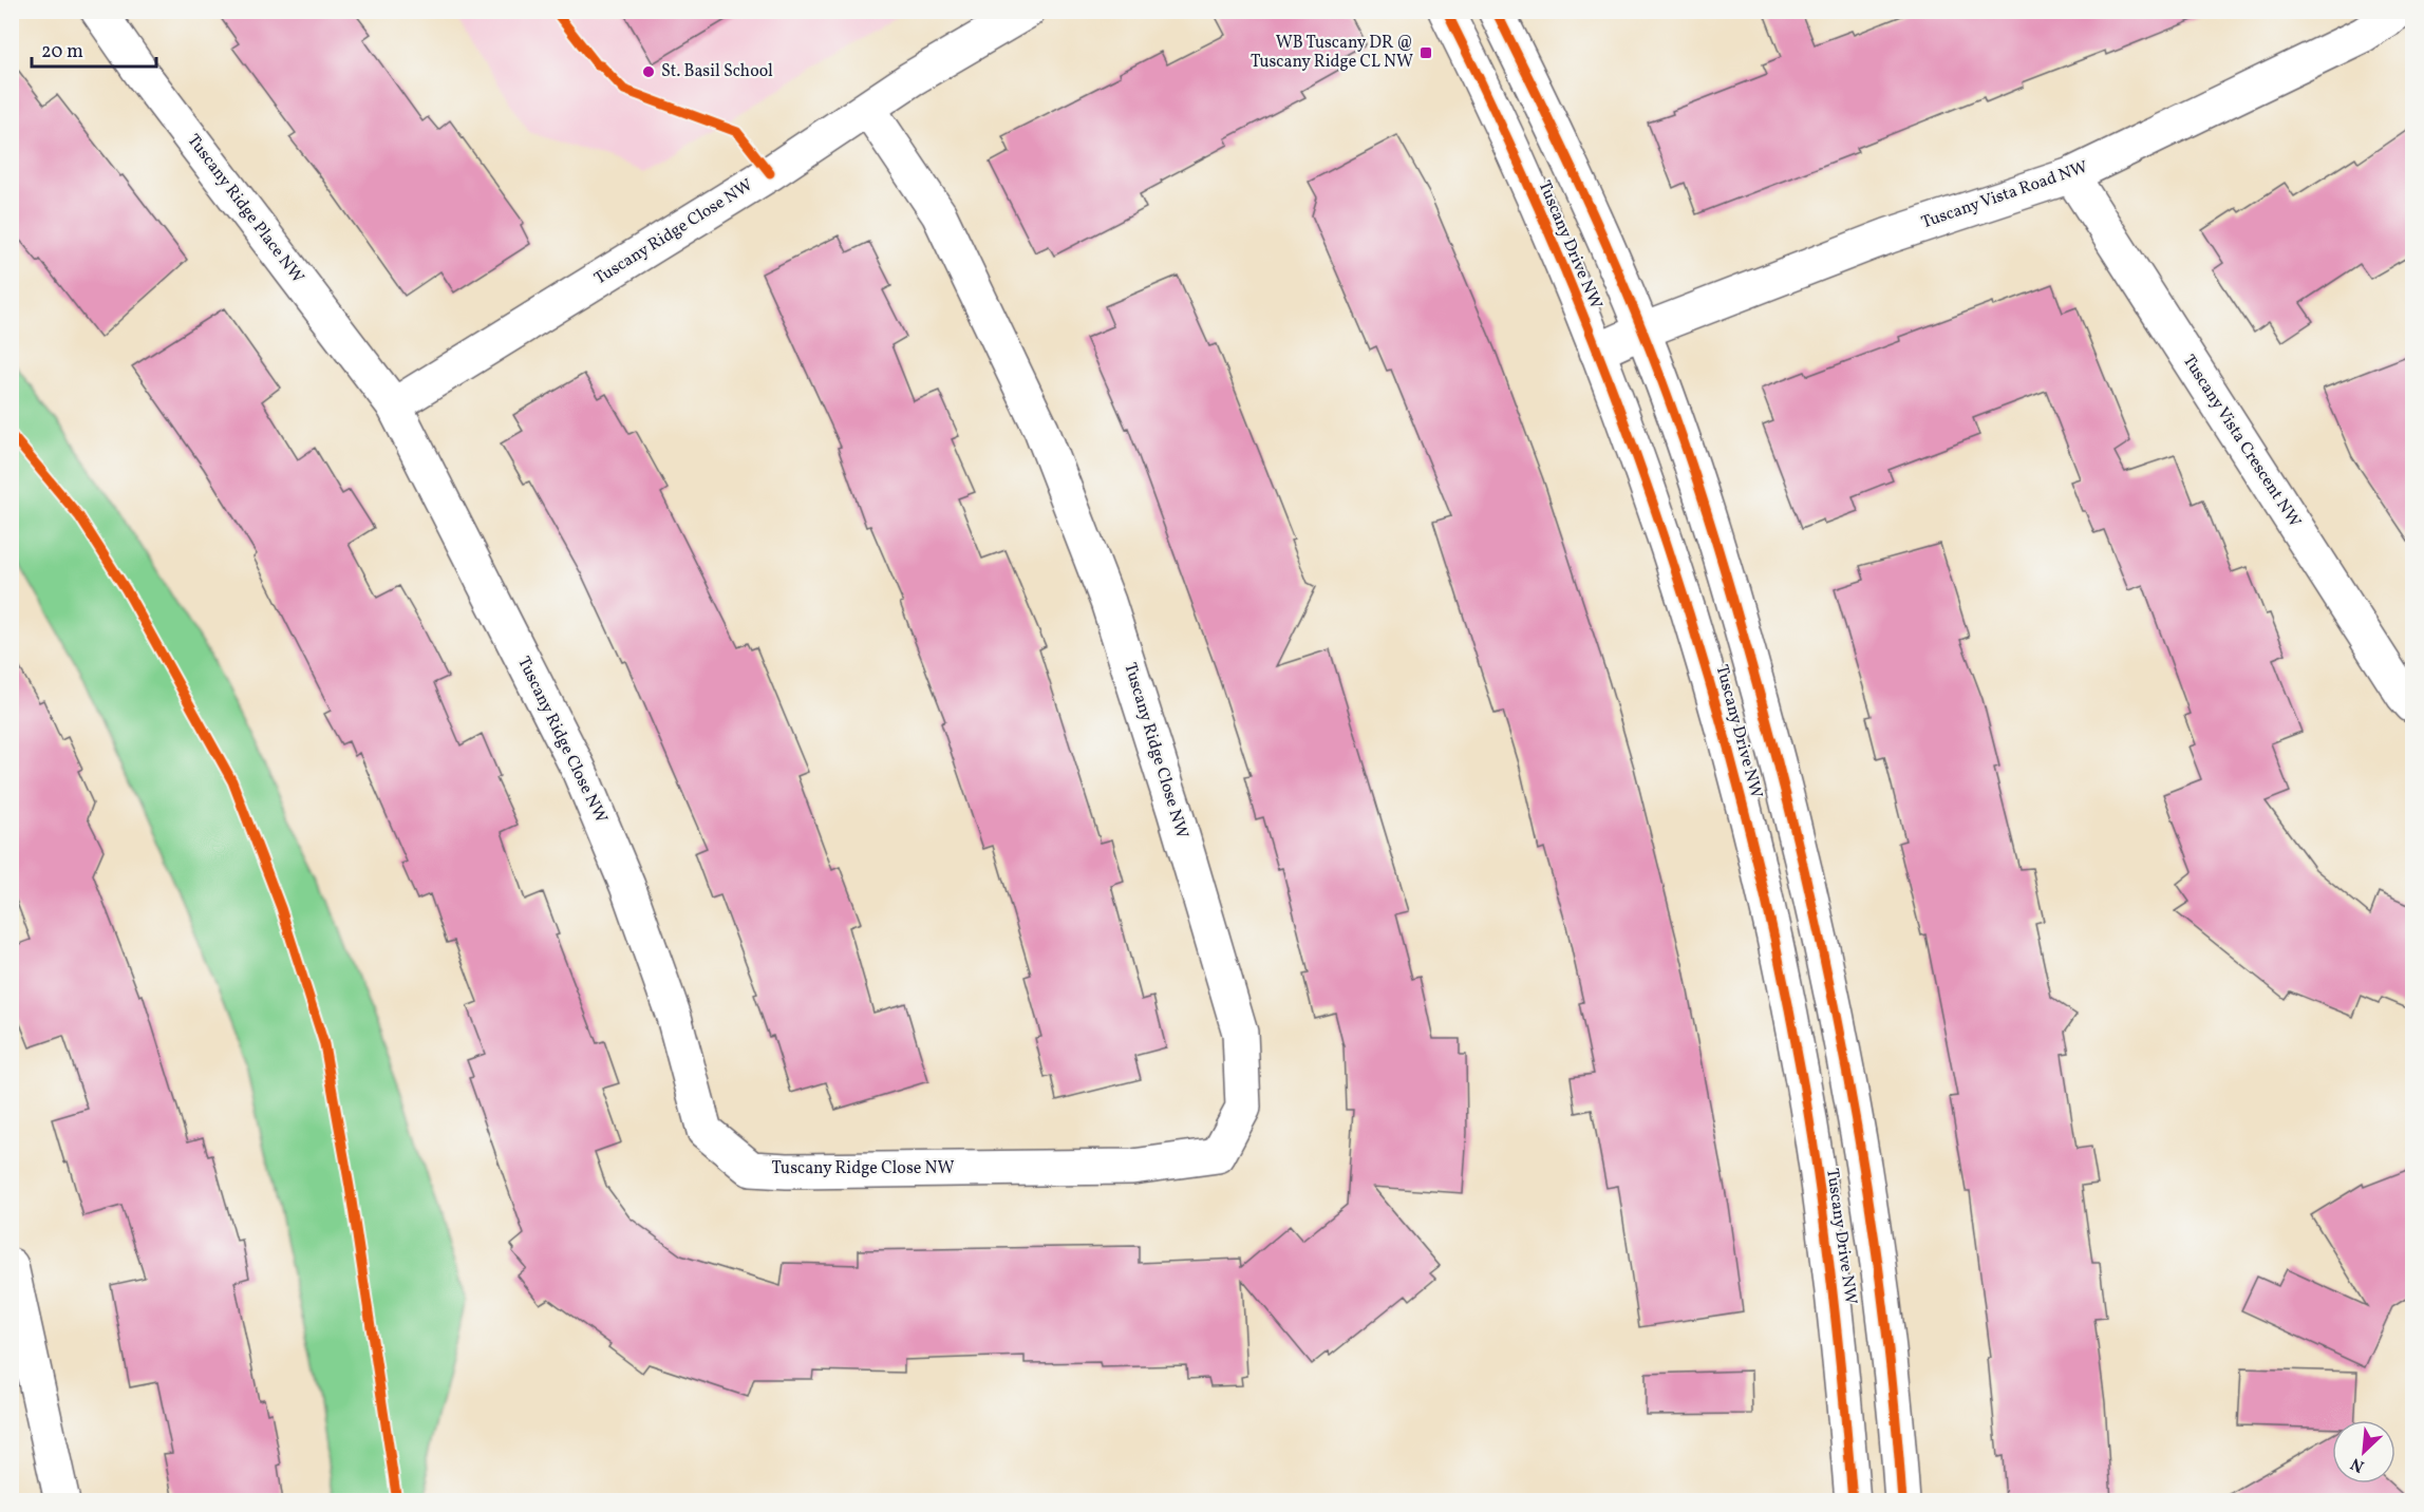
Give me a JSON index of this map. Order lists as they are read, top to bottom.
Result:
{
  "streets": {
    "street": [
      "Tuscany Vista Road NW",
      "Tuscany Ridge Place NW",
      "Tuscany Ridge Close NW",
      "Tuscany Drive NW",
      "Tuscany Vista Crescent NW"
    ]
  },
  "crossings": [
    ["Tuscany Vista Road NW", "Tuscany Drive NW"],
    ["Tuscany Vista Road NW", "Tuscany Vista Crescent NW"],
    ["Tuscany Ridge Place NW", "Tuscany Ridge Close NW"]
  ],
  "places": {
    "transit": ["WB Tuscany DR @ Tuscany Ridge CL NW"],
    "other": ["St. Basil School"]
  },
  "scale_bar": "20 m",
  "north": "bottom left"
}
